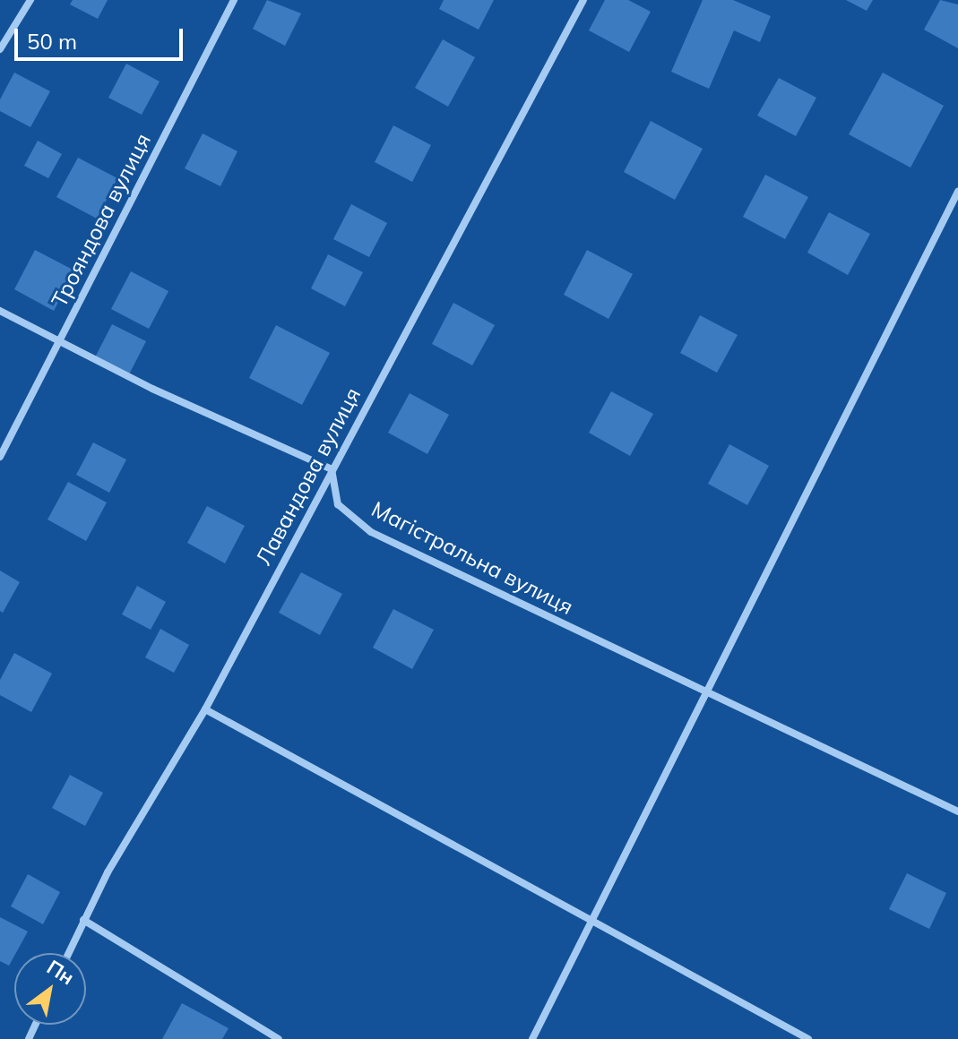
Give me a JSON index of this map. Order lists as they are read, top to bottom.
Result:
{
  "streets": {
    "street": ["Трояндова вулиця", "Лавандова вулиця", "Магістральна вулиця"]
  },
  "crossings": [
    ["Лавандова вулиця", "Магістральна вулиця"]
  ],
  "scale_bar": "50 m",
  "north": "top right"
}
